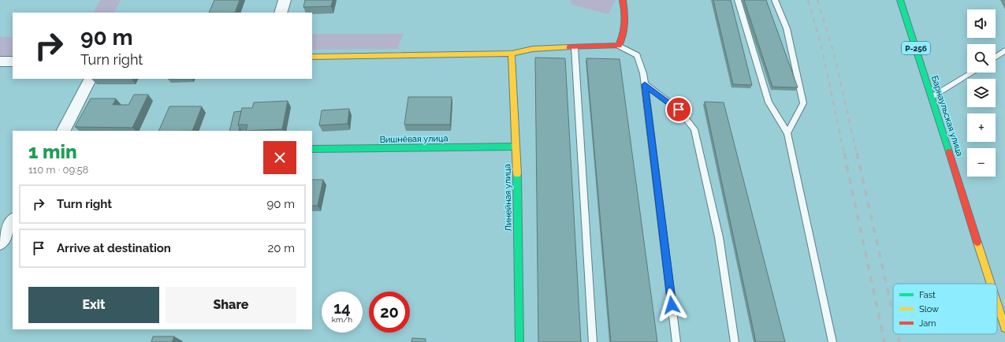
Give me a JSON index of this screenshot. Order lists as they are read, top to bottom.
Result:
{
  "streets": {
    "main road": [
      "Р-256",
      "Барнаульская улица",
      "Вишнёвая улица",
      "Линейная улица"
    ]
  },
  "crossings": [
    ["Вишнёвая улица", "Линейная улица"]
  ],
  "legend": ["Fast", "Slow", "Jam"],
  "page": {
    "map_buttons": ["+", "−"],
    "turn": ["90 m", "Turn right"],
    "heading": ["1 min", "110 m · 09:58"],
    "list": [
      {
        "name": "Turn right",
        "value": "90 m"
      },
      {
        "name": "Arrive at destination",
        "value": "20 m"
      }
    ],
    "buttons": ["Exit", "Share"],
    "speed": "14 km/h",
    "limit": "20"
  }
}
